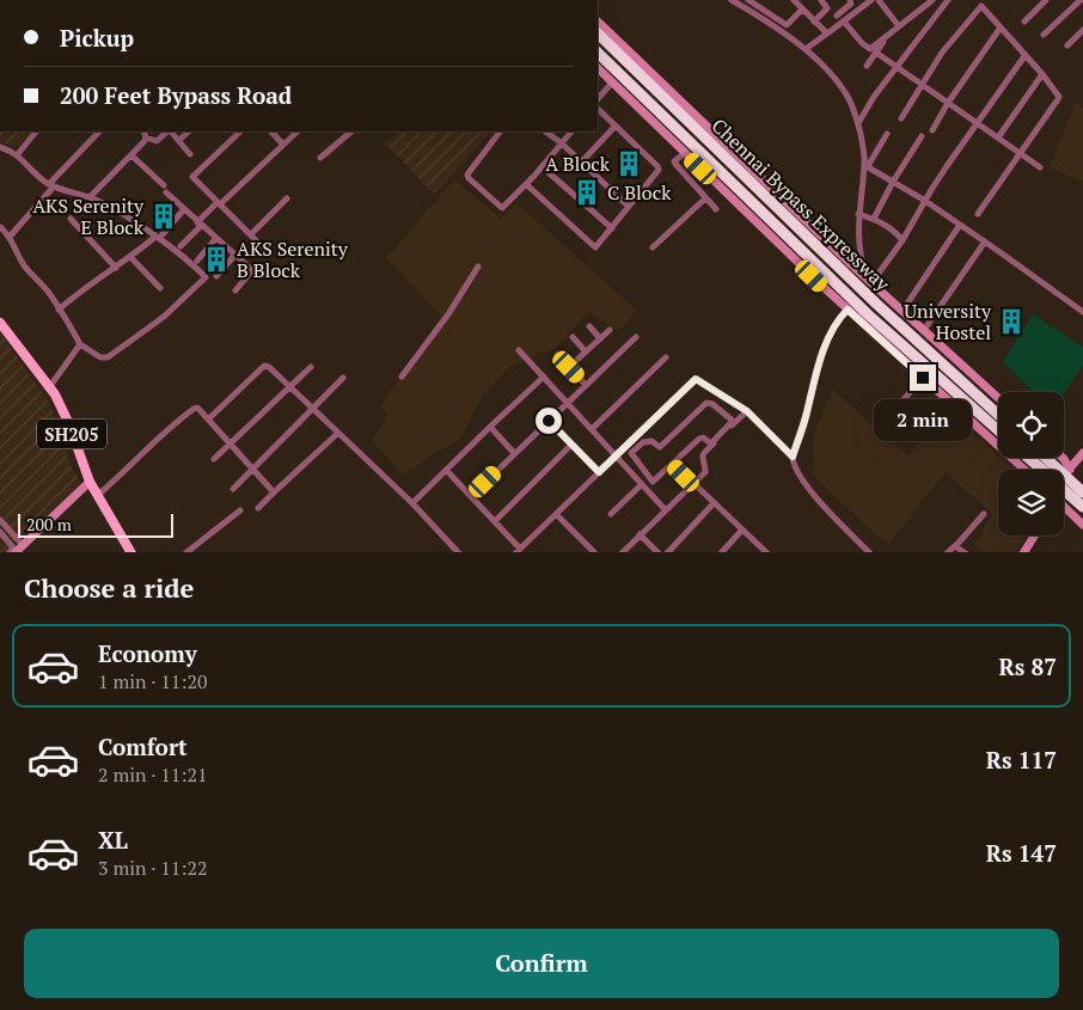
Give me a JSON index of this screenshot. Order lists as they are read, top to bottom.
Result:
{
  "streets": {
    "highway": ["Chennai Bypass Expressway"],
    "main road": ["SH205"]
  },
  "places": {
    "building": [
      "A Block",
      "C Block",
      "AKS Serenity E Block",
      "AKS Serenity B Block",
      "University Hostel"
    ]
  },
  "scale_bar": "200 m",
  "page": {
    "banner": ["Pickup", "200 Feet Bypass Road"],
    "bubble": "2 min",
    "scale": "200 m",
    "heading": "Choose a ride",
    "list": [
      {
        "name": "Economy",
        "note": "1 min · 11:20",
        "value": "Rs 87"
      },
      {
        "name": "Comfort",
        "note": "2 min · 11:21",
        "value": "Rs 117"
      },
      {
        "name": "XL",
        "note": "3 min · 11:22",
        "value": "Rs 147"
      }
    ],
    "buttons": "Confirm"
  }
}
